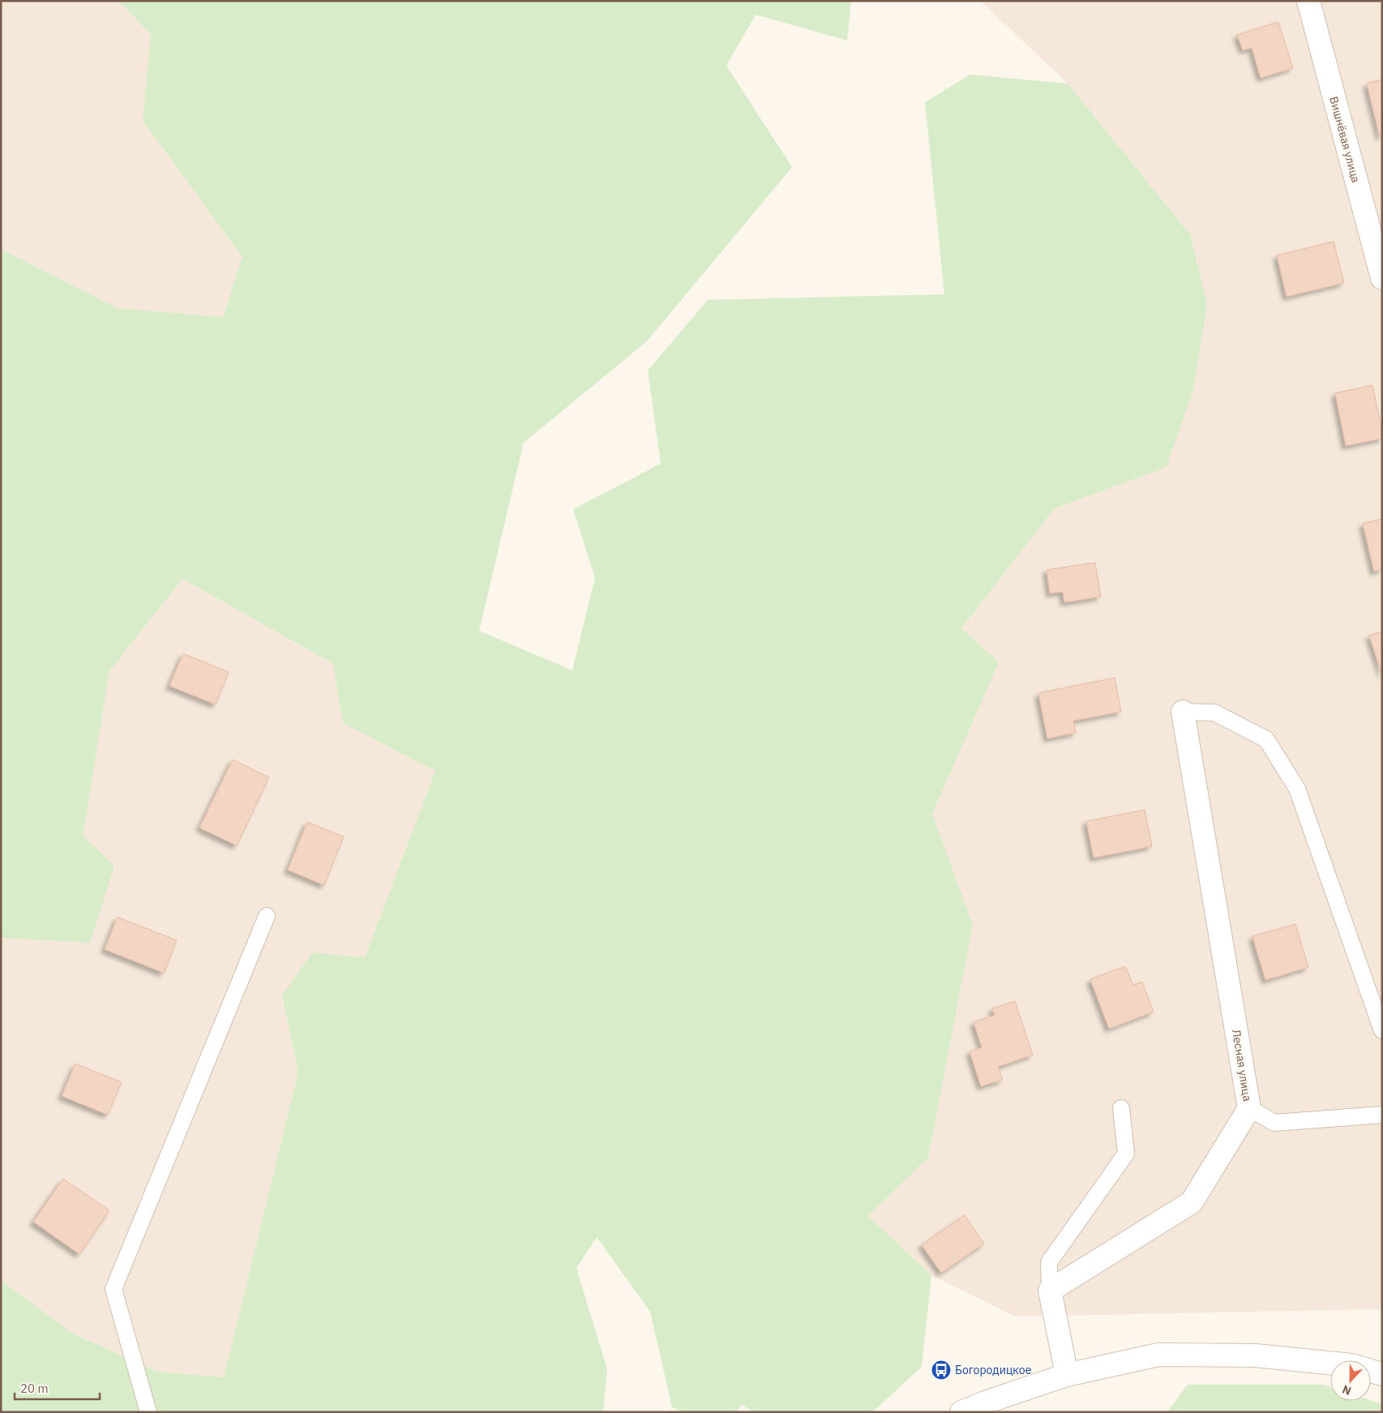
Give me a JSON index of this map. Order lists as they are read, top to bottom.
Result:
{
  "streets": {
    "street": ["Вишнёвая улица", "Лесная улица"]
  },
  "places": {
    "bus stop": ["Богородицкое"]
  },
  "scale_bar": "20 m",
  "north": "bottom"
}
